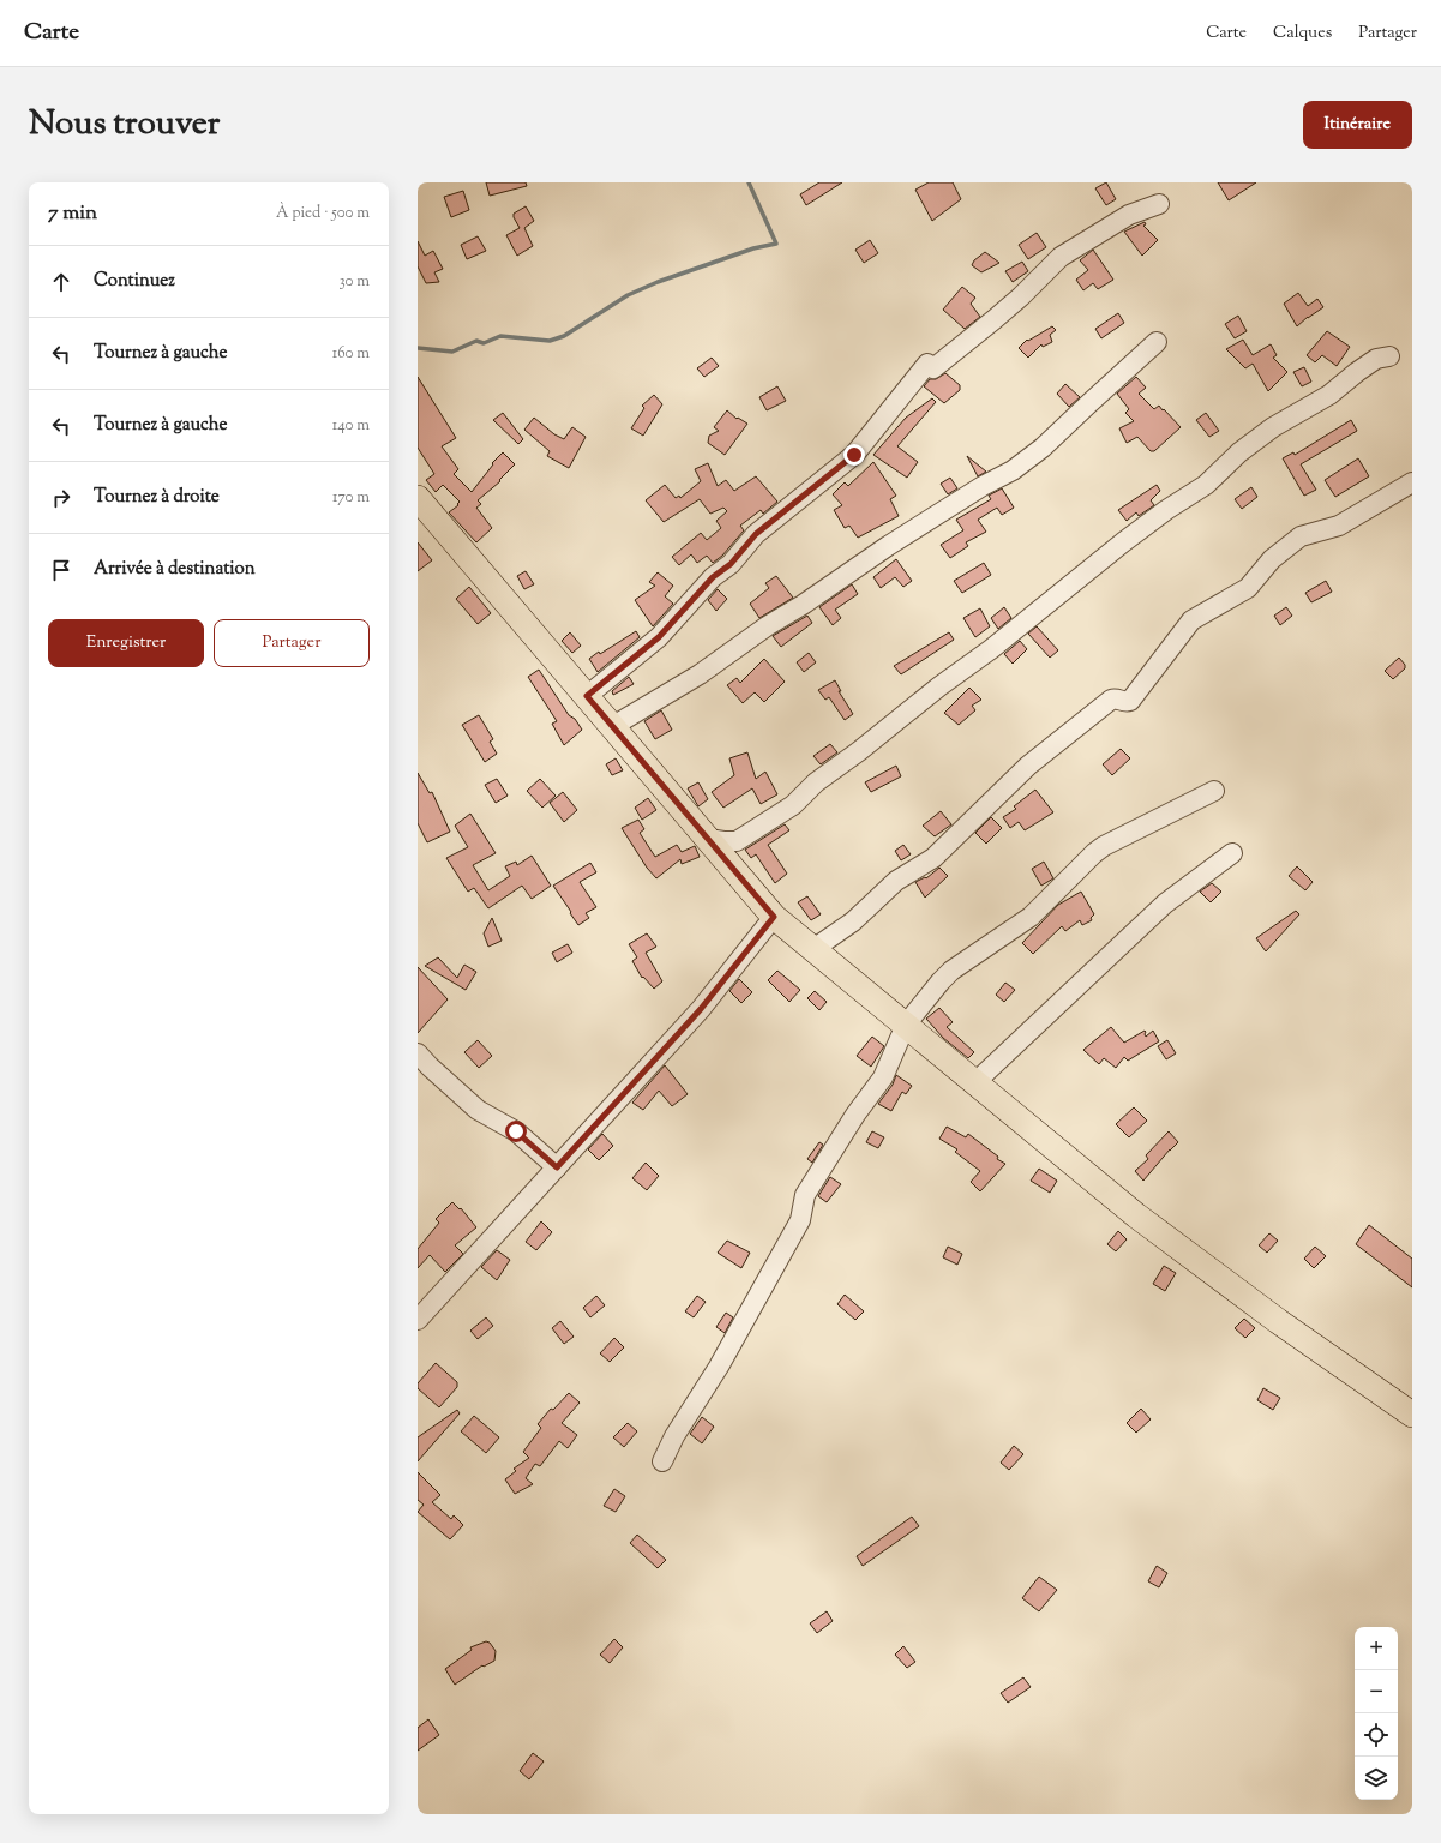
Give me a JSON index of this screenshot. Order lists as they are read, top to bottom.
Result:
{
  "page": {
    "header": "Carte",
    "nav": ["Carte", "Calques", "Partager"],
    "title": "Nous trouver",
    "buttons": [
      "Itinéraire",
      ["Enregistrer", "Partager"]
    ],
    "heading": ["7 min", "À pied · 500 m"],
    "list": [
      ["Continuez", "30 m"],
      ["Tournez à gauche", "160 m"],
      ["Tournez à gauche", "140 m"],
      ["Tournez à droite", "170 m"],
      "Arrivée à destination"
    ],
    "map_buttons": ["+", "−"]
  }
}
